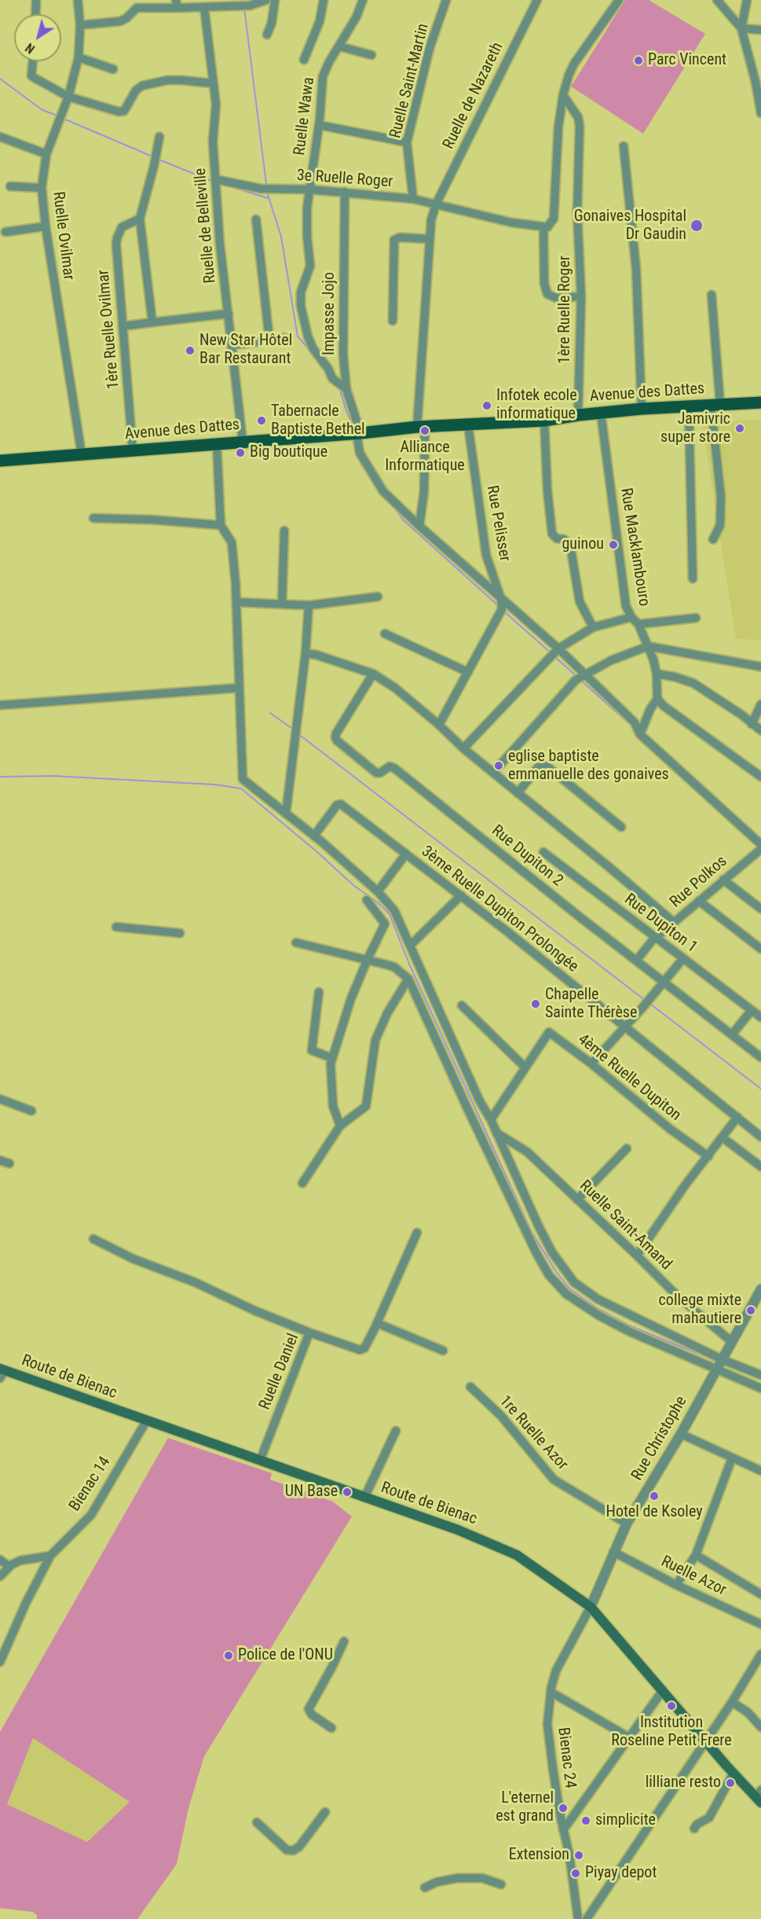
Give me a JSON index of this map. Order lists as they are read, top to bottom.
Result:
{
  "streets": {
    "main road": ["Avenue des Dattes", "Route de Bienac"],
    "street": [
      "Ruelle Saint-Martin",
      "Ruelle de Nazareth",
      "Ruelle Wawa",
      "3e Ruelle Roger",
      "Ruelle de Belleville",
      "Ruelle Ovilmar",
      "1ère Ruelle Roger",
      "Impasse Jojo",
      "1ère Ruelle Ovilmar",
      "Rue Pelisser",
      "Rue Macklambouro",
      "Rue Dupiton 2",
      "Rue Polkos",
      "3ème Ruelle Dupiton Prolongée",
      "Rue Dupiton 1",
      "4ème Ruelle Dupiton",
      "Ruelle Saint-Amand",
      "Ruelle Daniel",
      "1re Ruelle Azor",
      "Rue Christophe",
      "Bienac 14",
      "Ruelle Azor",
      "Bienac 24"
    ]
  },
  "crossings": [
    ["Ruelle Saint-Martin", "3e Ruelle Roger"],
    ["Ruelle de Nazareth", "3e Ruelle Roger"],
    ["Ruelle de Nazareth", "Impasse Jojo"],
    ["Ruelle de Nazareth", "Avenue des Dattes"],
    ["Ruelle Wawa", "3e Ruelle Roger"],
    ["Ruelle Wawa", "Impasse Jojo"],
    ["3e Ruelle Roger", "Ruelle de Belleville"],
    ["3e Ruelle Roger", "Impasse Jojo"],
    ["Ruelle de Belleville", "Avenue des Dattes"],
    ["Ruelle Ovilmar", "Avenue des Dattes"],
    ["1ère Ruelle Roger", "Avenue des Dattes"],
    ["Impasse Jojo", "Avenue des Dattes"],
    ["Impasse Jojo", "Rue Pelisser"],
    ["1ère Ruelle Ovilmar", "Avenue des Dattes"],
    ["Avenue des Dattes", "Rue Pelisser"],
    ["Avenue des Dattes", "Rue Macklambouro"],
    ["Rue Dupiton 2", "Rue Polkos"],
    ["Rue Polkos", "Rue Dupiton 1"],
    ["Ruelle Saint-Amand", "Rue Christophe"],
    ["Ruelle Daniel", "Route de Bienac"],
    ["Route de Bienac", "Rue Christophe"],
    ["Route de Bienac", "Bienac 14"],
    ["Route de Bienac", "Bienac 24"],
    ["1re Ruelle Azor", "Rue Christophe"],
    ["Rue Christophe", "Ruelle Azor"],
    ["Rue Christophe", "Bienac 24"]
  ],
  "places": [
    "Parc Vincent",
    "Gonaives Hospital Dr Gaudin",
    "New Star Hôtel Bar Restaurant",
    "Infotek ecole informatique",
    "Tabernacle Baptiste Bethel",
    "Jamivric super store",
    "Alliance Informatique",
    "Big boutique",
    "guinou",
    "eglise baptiste emmanuelle des gonaives",
    "Chapelle Sainte Thérèse",
    "college mixte mahautiere",
    "UN Base",
    "Hotel de Ksoley",
    "Police de l'ONU",
    "Institution Roseline Petit Frere",
    "lilliane resto",
    "L'eternel est grand",
    "simplicite",
    "Extension",
    "Piyay depot"
  ],
  "north": "bottom left"
}
